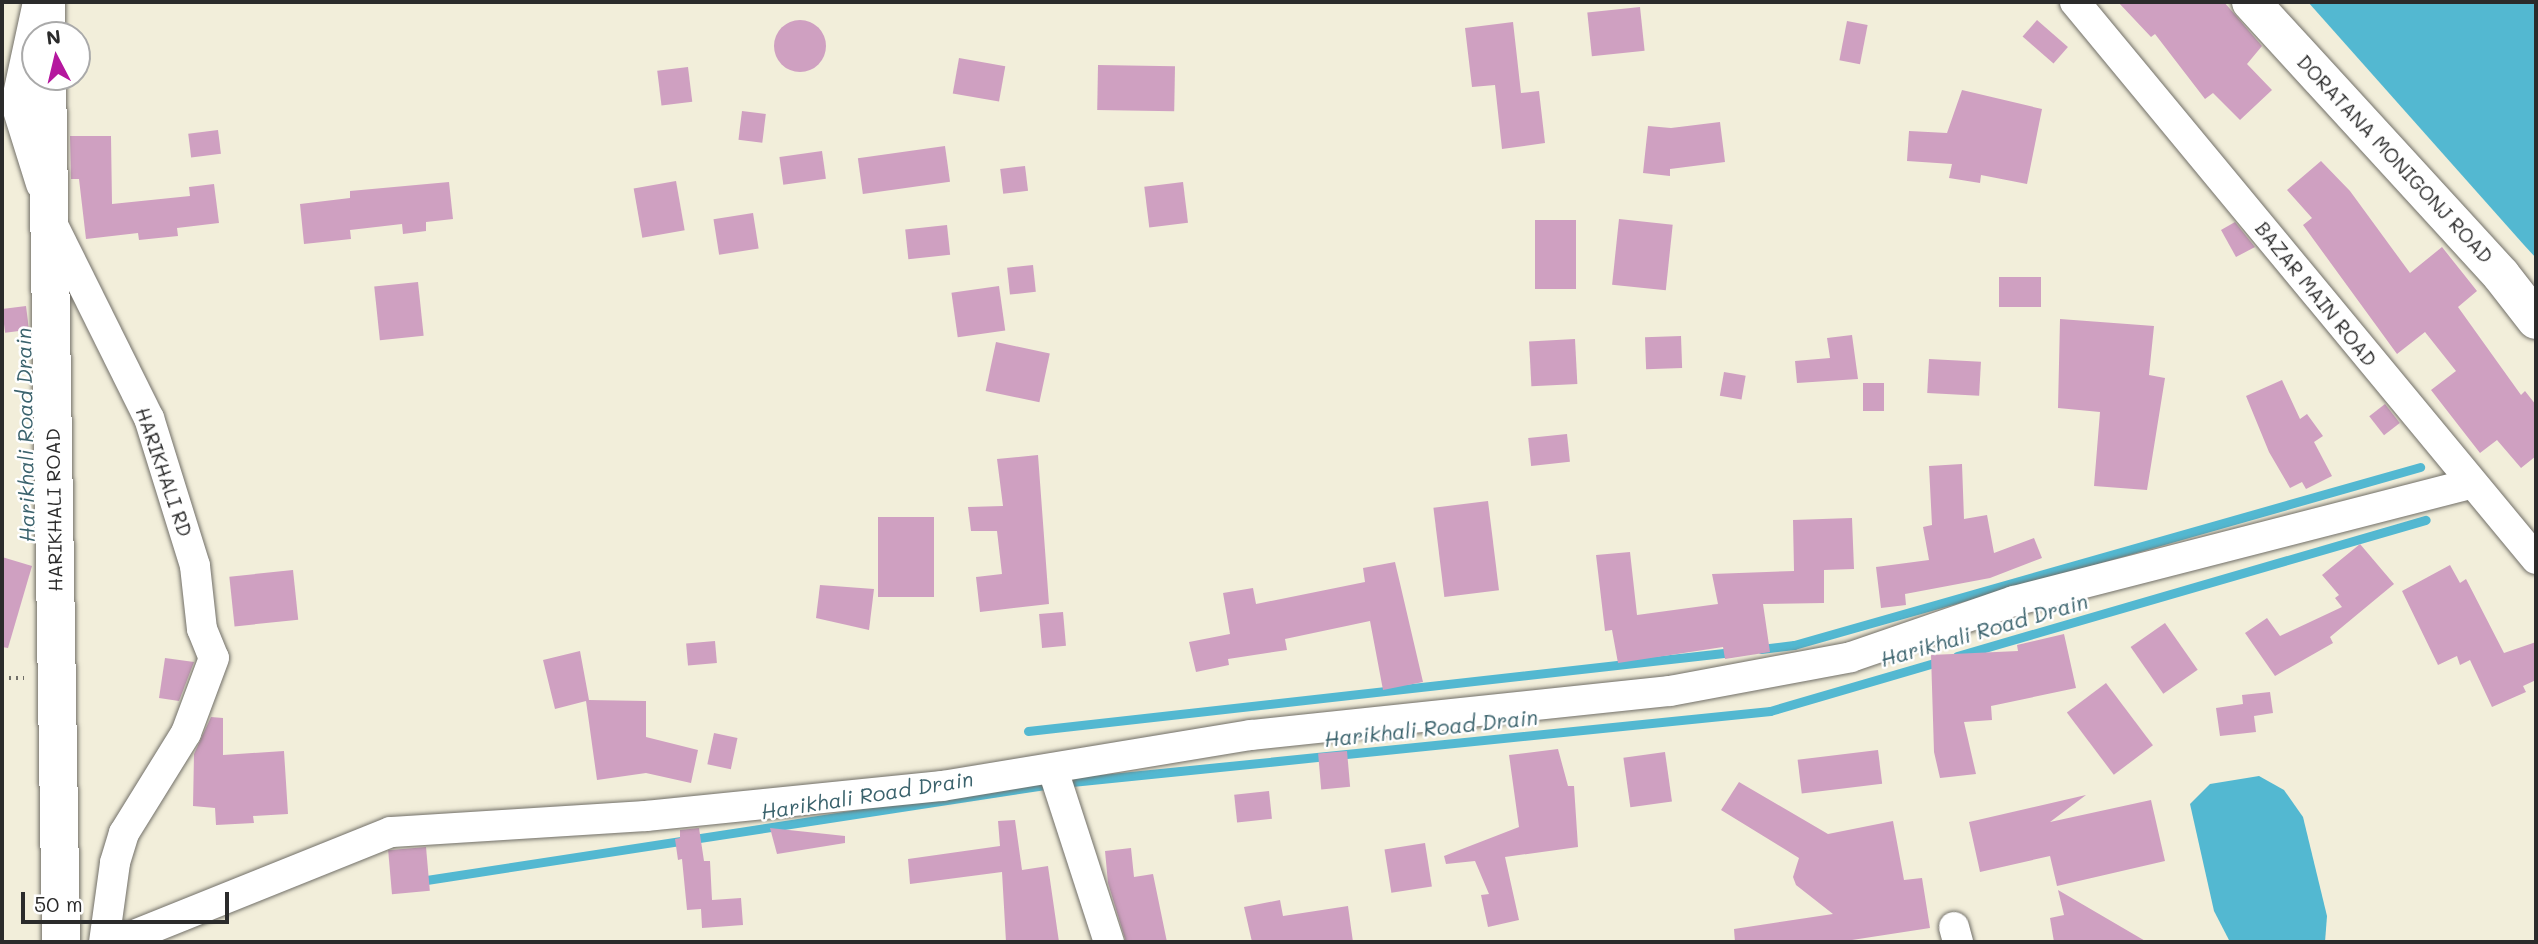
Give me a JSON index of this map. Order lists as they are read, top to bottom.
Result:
{
  "streets": {
    "main road": ["DORATANA MONIGONJ ROAD", "HARIKHALI ROAD"],
    "street": ["BAZAR MAIN ROAD", "HARIKHALI RD"]
  },
  "water": ["Harikhali Road Drain"],
  "scale_bar": "50 m",
  "north": "top"
}
